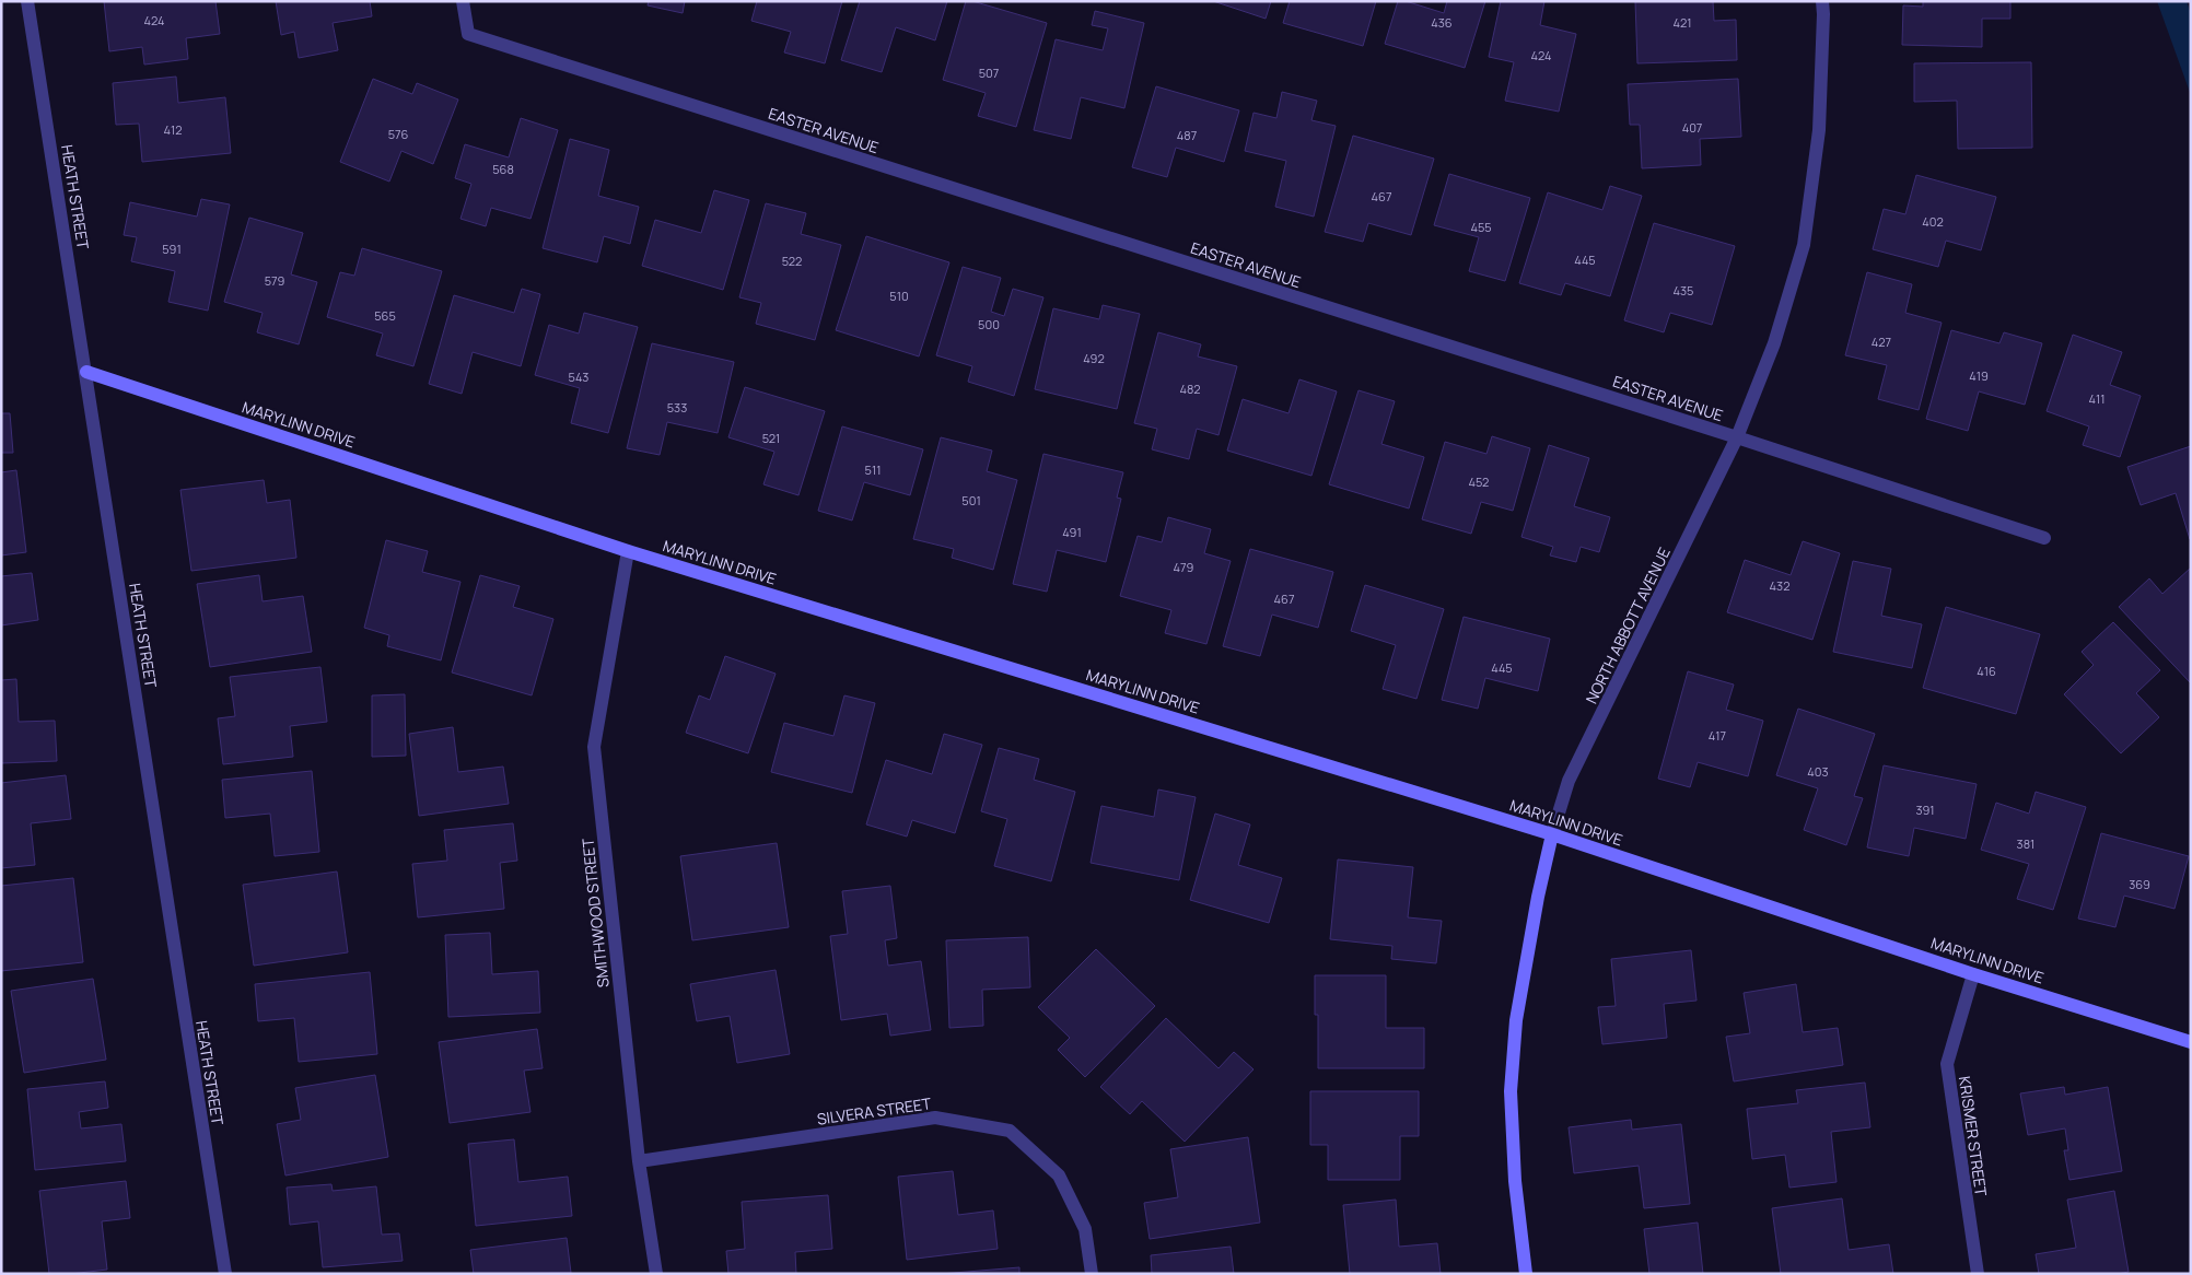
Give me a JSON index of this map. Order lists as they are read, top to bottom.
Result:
{
  "streets": {
    "street": [
      "EASTER AVENUE",
      "HEATH STREET",
      "MARYLINN DRIVE",
      "NORTH ABBOTT AVENUE",
      "SMITHWOOD STREET",
      "SILVERA STREET",
      "KRISMER STREET"
    ]
  },
  "crossings": [
    ["EASTER AVENUE", "NORTH ABBOTT AVENUE"],
    ["HEATH STREET", "MARYLINN DRIVE"],
    ["MARYLINN DRIVE", "NORTH ABBOTT AVENUE"],
    ["MARYLINN DRIVE", "SMITHWOOD STREET"],
    ["MARYLINN DRIVE", "KRISMER STREET"],
    ["SMITHWOOD STREET", "SILVERA STREET"]
  ],
  "house_numbers": [
    "424",
    "436",
    "421",
    "424",
    "507",
    "407",
    "412",
    "576",
    "487",
    "568",
    "467",
    "402",
    "455",
    "591",
    "445",
    "522",
    "579",
    "435",
    "510",
    "565",
    "500",
    "427",
    "492",
    "419",
    "543",
    "482",
    "411",
    "533",
    "521",
    "511",
    "452",
    "501",
    "491",
    "479",
    "432",
    "467",
    "445",
    "416",
    "417",
    "403",
    "391",
    "381",
    "369"
  ]
}
